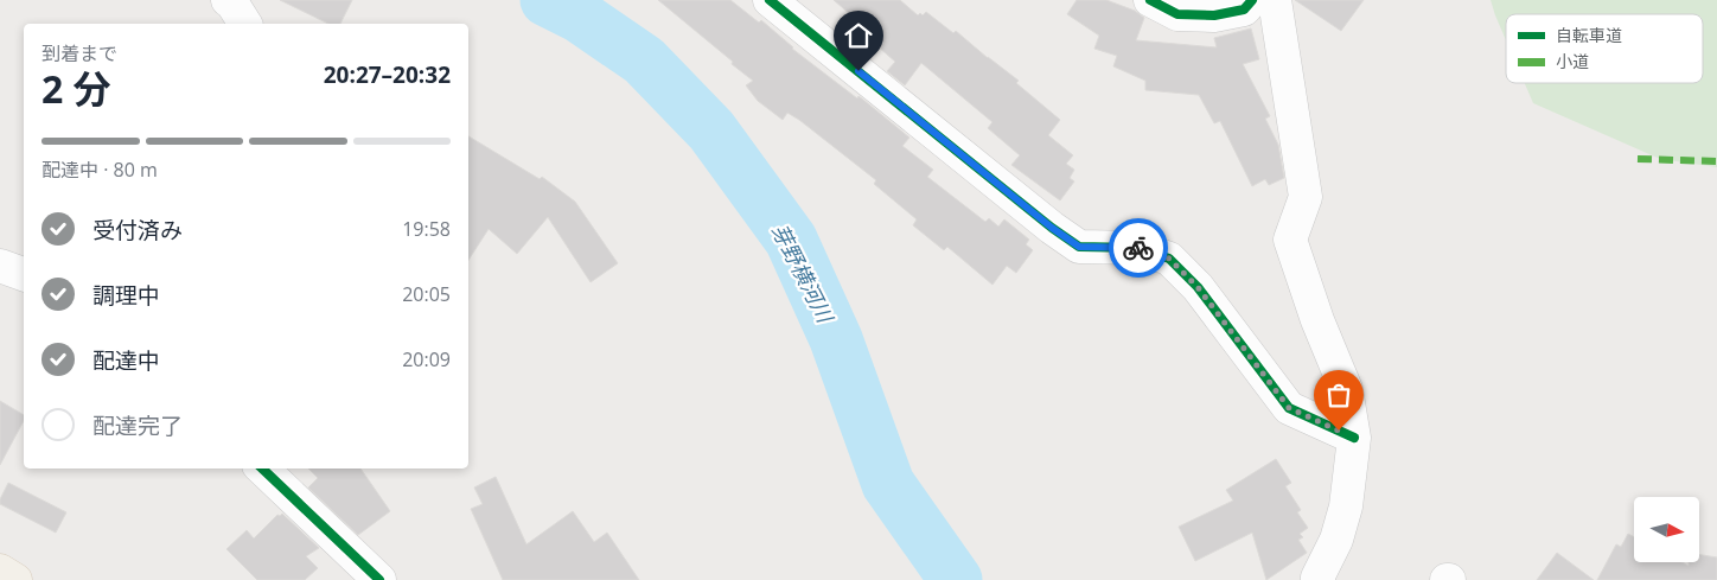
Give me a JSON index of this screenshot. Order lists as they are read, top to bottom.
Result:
{
  "water": ["芽野横河川"],
  "legend": ["自転車道", "小道"],
  "north": "right",
  "page": {
    "heading": ["2 分", "到着まで", "20:27–20:32"],
    "bar": "配達中 · 80 m",
    "list": [
      ["受付済み", "19:58"],
      ["調理中", "20:05"],
      ["配達中", "20:09"],
      "配達完了"
    ]
  }
}
